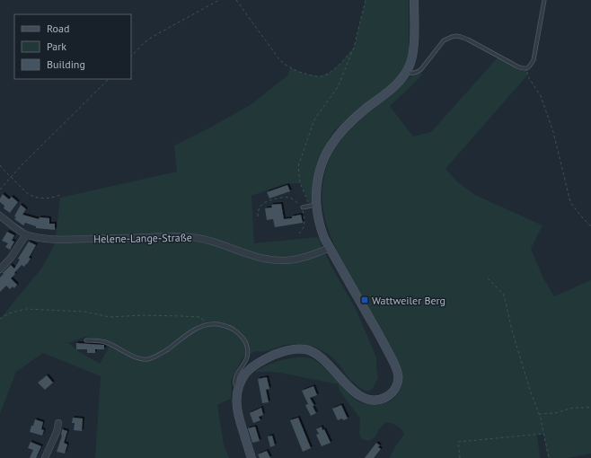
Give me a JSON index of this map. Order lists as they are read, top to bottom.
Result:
{
  "streets": {
    "street": ["Helene-Lange-Straße"]
  },
  "places": {
    "transit": ["Wattweiler Berg"]
  },
  "legend": ["Road", "Park", "Building"]
}
